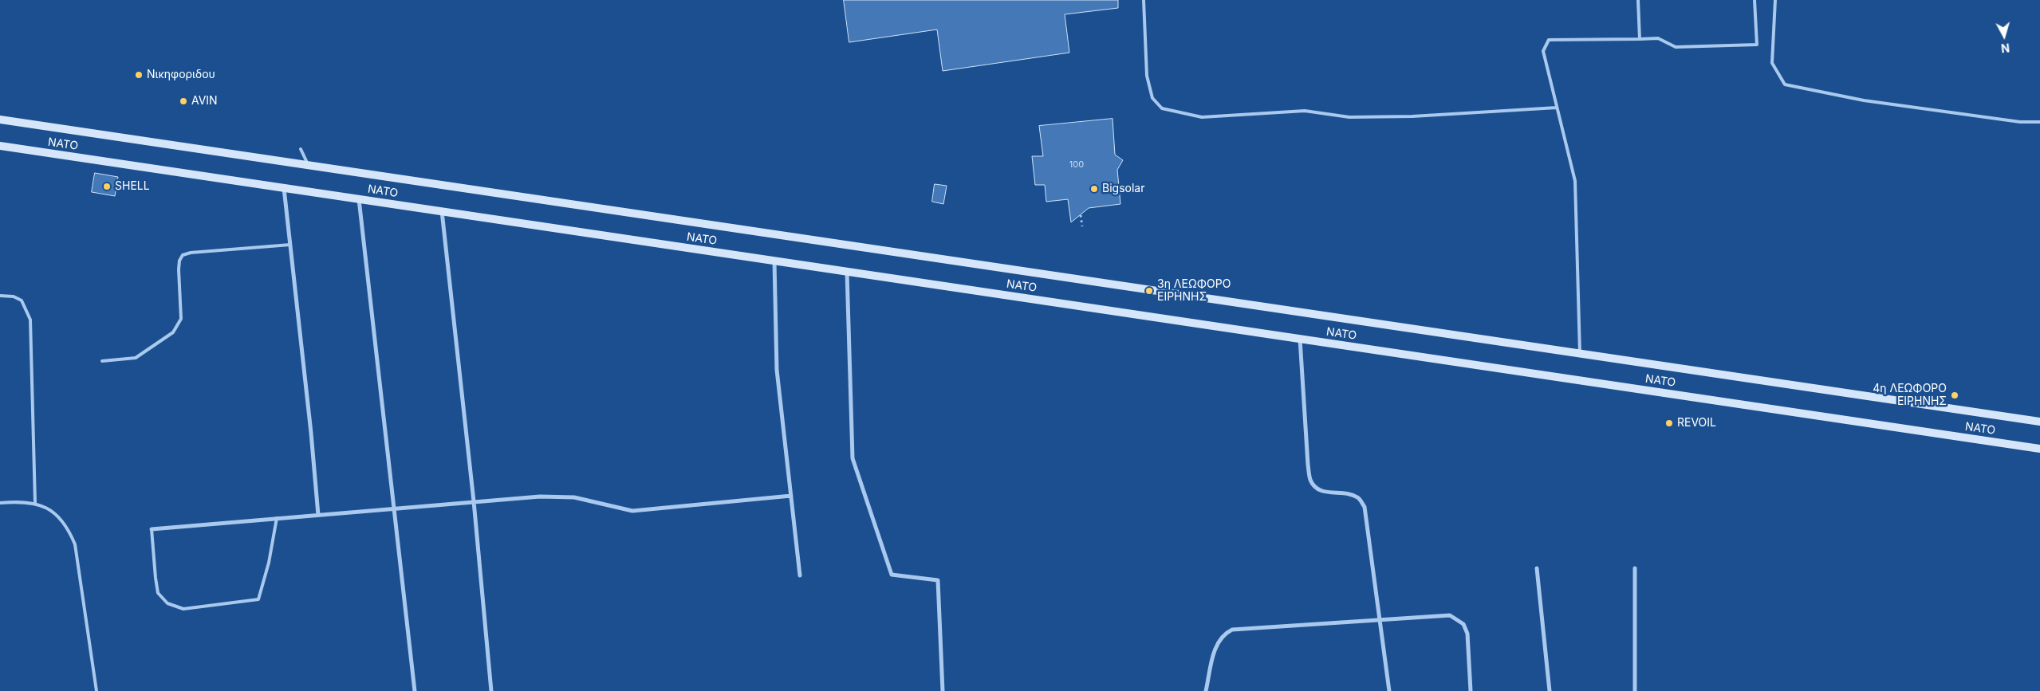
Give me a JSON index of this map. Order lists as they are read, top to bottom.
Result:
{
  "streets": {
    "main road": ["ΝΑΤΟ"]
  },
  "places": [
    "Νικηφοριδου",
    "AVIN",
    "SHELL",
    "Bigsolar",
    "3η ΛΕΩΦΟΡΟ ΕΙΡΗΝΗΣ",
    "4η ΛΕΩΦΟΡΟ ΕΙΡΗΝΗΣ",
    "REVOIL"
  ],
  "house_numbers": ["100"],
  "north": "bottom"
}
